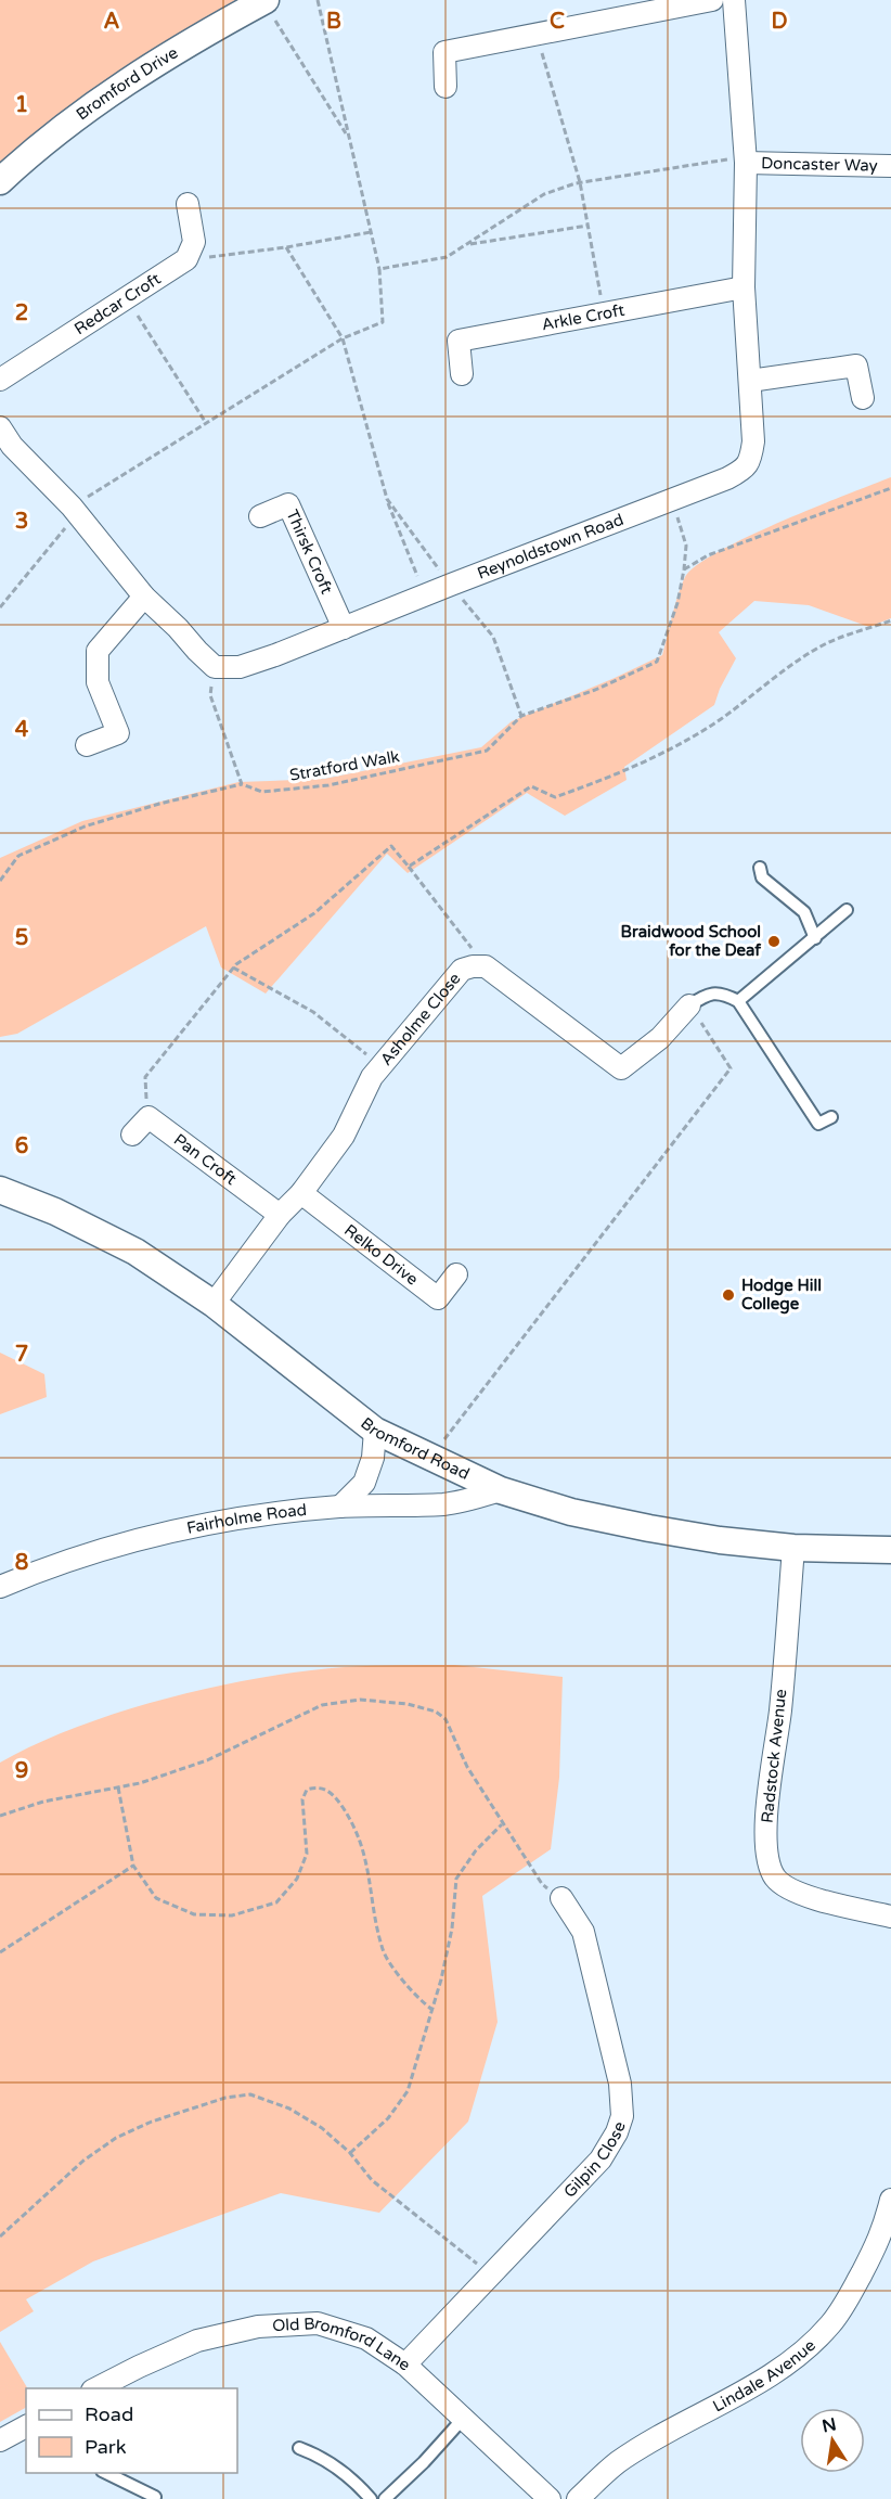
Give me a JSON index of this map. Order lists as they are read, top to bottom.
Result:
{
  "streets": {
    "street": [
      "Bromford Drive",
      "Doncaster Way",
      "Redcar Croft",
      "Arkle Croft",
      "Reynoldstown Road",
      "Thirsk Croft",
      "Asholme Close",
      "Pan Croft",
      "Relko Drive",
      "Bromford Road",
      "Fairholme Road",
      "Radstock Avenue",
      "Gilpin Close",
      "Old Bromford Lane",
      "Lindale Avenue"
    ],
    "path": ["Stratford Walk"]
  },
  "crossings": [
    ["Doncaster Way", "Reynoldstown Road"],
    ["Arkle Croft", "Reynoldstown Road"],
    ["Reynoldstown Road", "Thirsk Croft"],
    ["Reynoldstown Road", "Stratford Walk"],
    ["Asholme Close", "Pan Croft"],
    ["Asholme Close", "Relko Drive"],
    ["Asholme Close", "Bromford Road"],
    ["Bromford Road", "Fairholme Road"],
    ["Bromford Road", "Radstock Avenue"],
    ["Gilpin Close", "Old Bromford Lane"]
  ],
  "places": ["Braidwood School for the Deaf", "Hodge Hill College"],
  "legend": ["Road", "Park"],
  "north": "top",
  "grid": {
    "columns": [
      "A",
      "B",
      "C",
      "D"
    ],
    "rows": [
      "1",
      "2",
      "3",
      "4",
      "5",
      "6",
      "7",
      "8",
      "9"
    ]
  }
}
